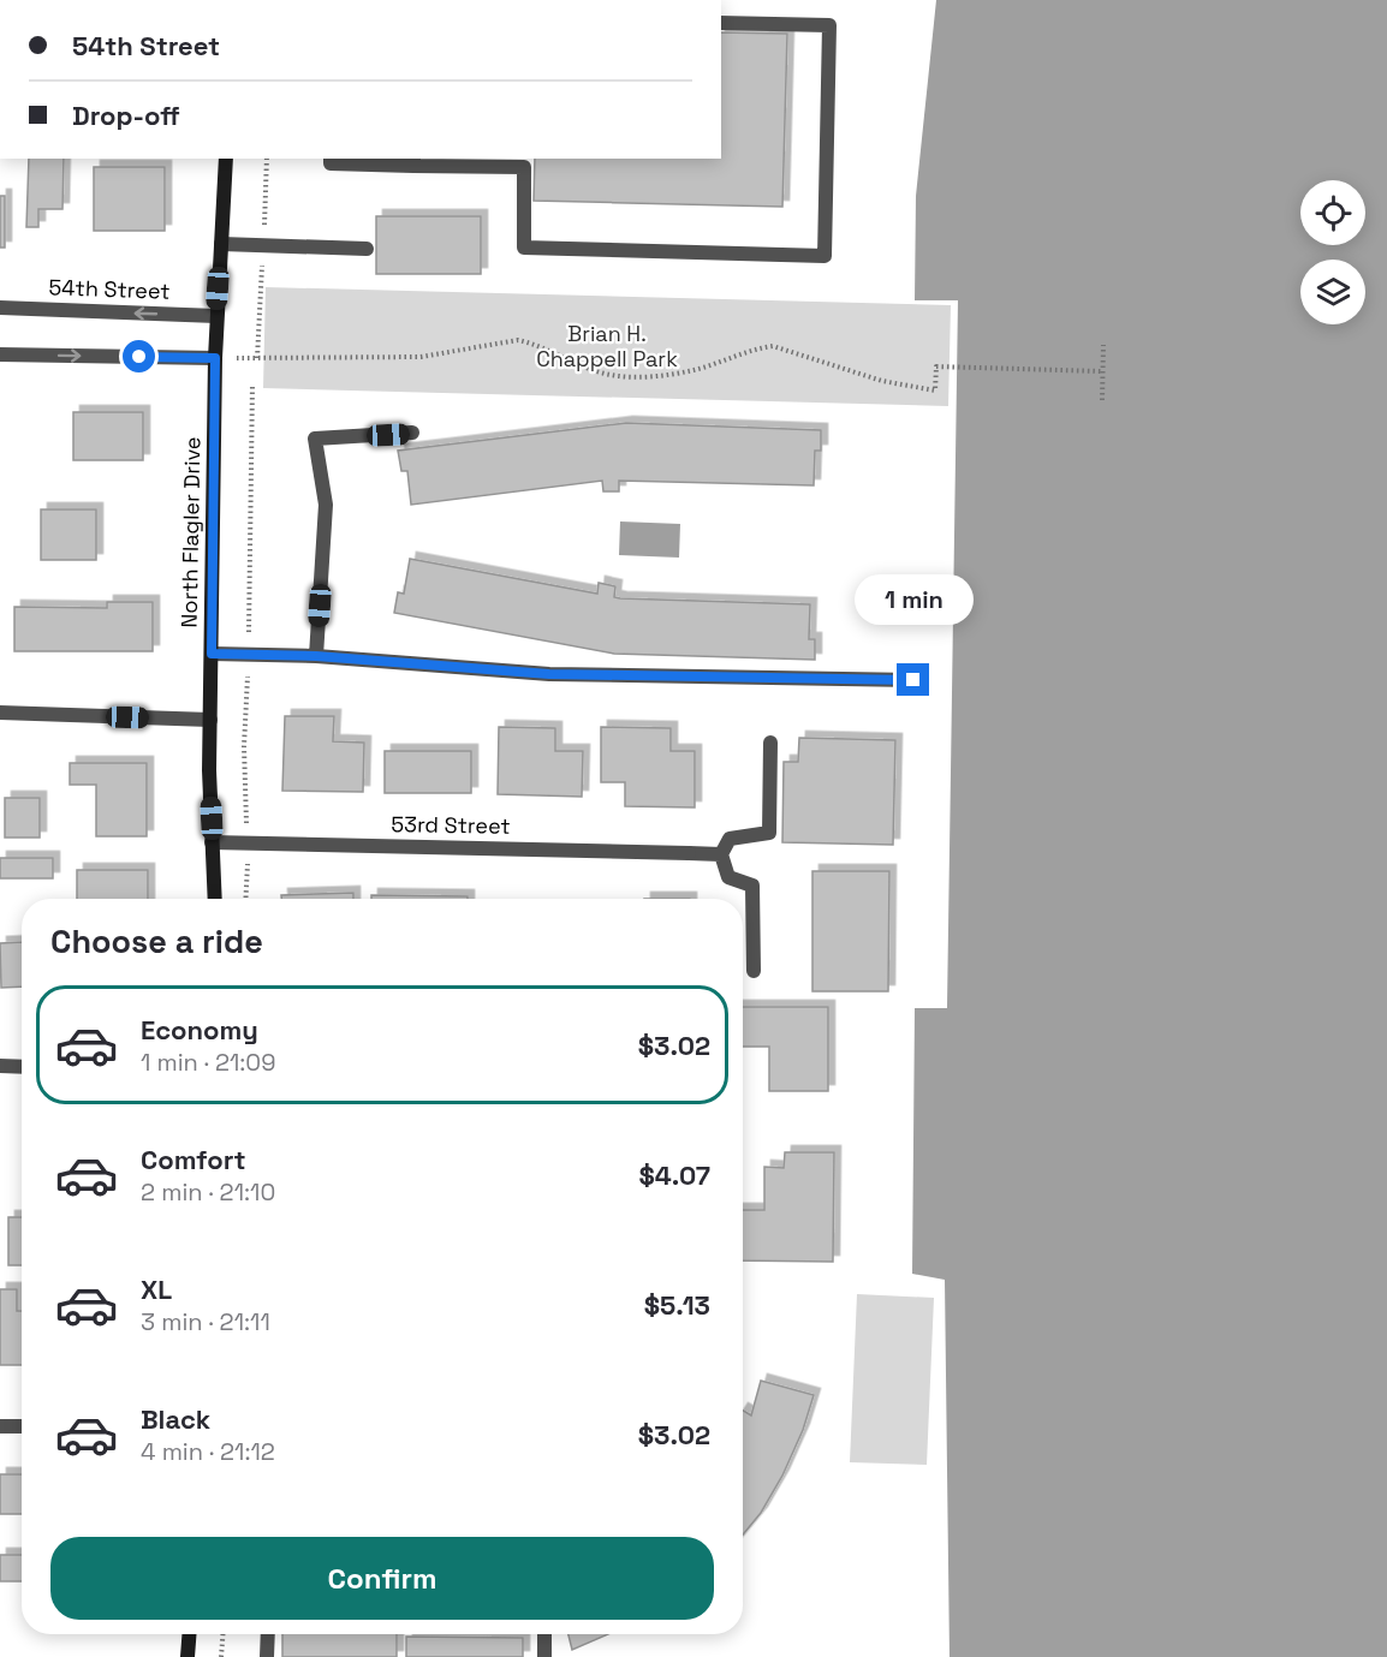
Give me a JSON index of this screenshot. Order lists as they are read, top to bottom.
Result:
{
  "streets": {
    "street": ["54th Street", "North Flagler Drive", "53rd Street"]
  },
  "crossings": [
    ["54th Street", "North Flagler Drive"],
    ["North Flagler Drive", "53rd Street"]
  ],
  "parks": ["Brian H. Chappell Park"],
  "page": {
    "banner": ["54th Street", "Drop-off"],
    "bubble": "1 min",
    "heading": "Choose a ride",
    "list": [
      {
        "name": "Economy",
        "note": "1 min · 21:09",
        "value": "$3.02"
      },
      {
        "name": "Comfort",
        "note": "2 min · 21:10",
        "value": "$4.07"
      },
      {
        "name": "XL",
        "note": "3 min · 21:11",
        "value": "$5.13"
      },
      {
        "name": "Black",
        "note": "4 min · 21:12",
        "value": "$3.02"
      }
    ],
    "buttons": "Confirm"
  }
}
